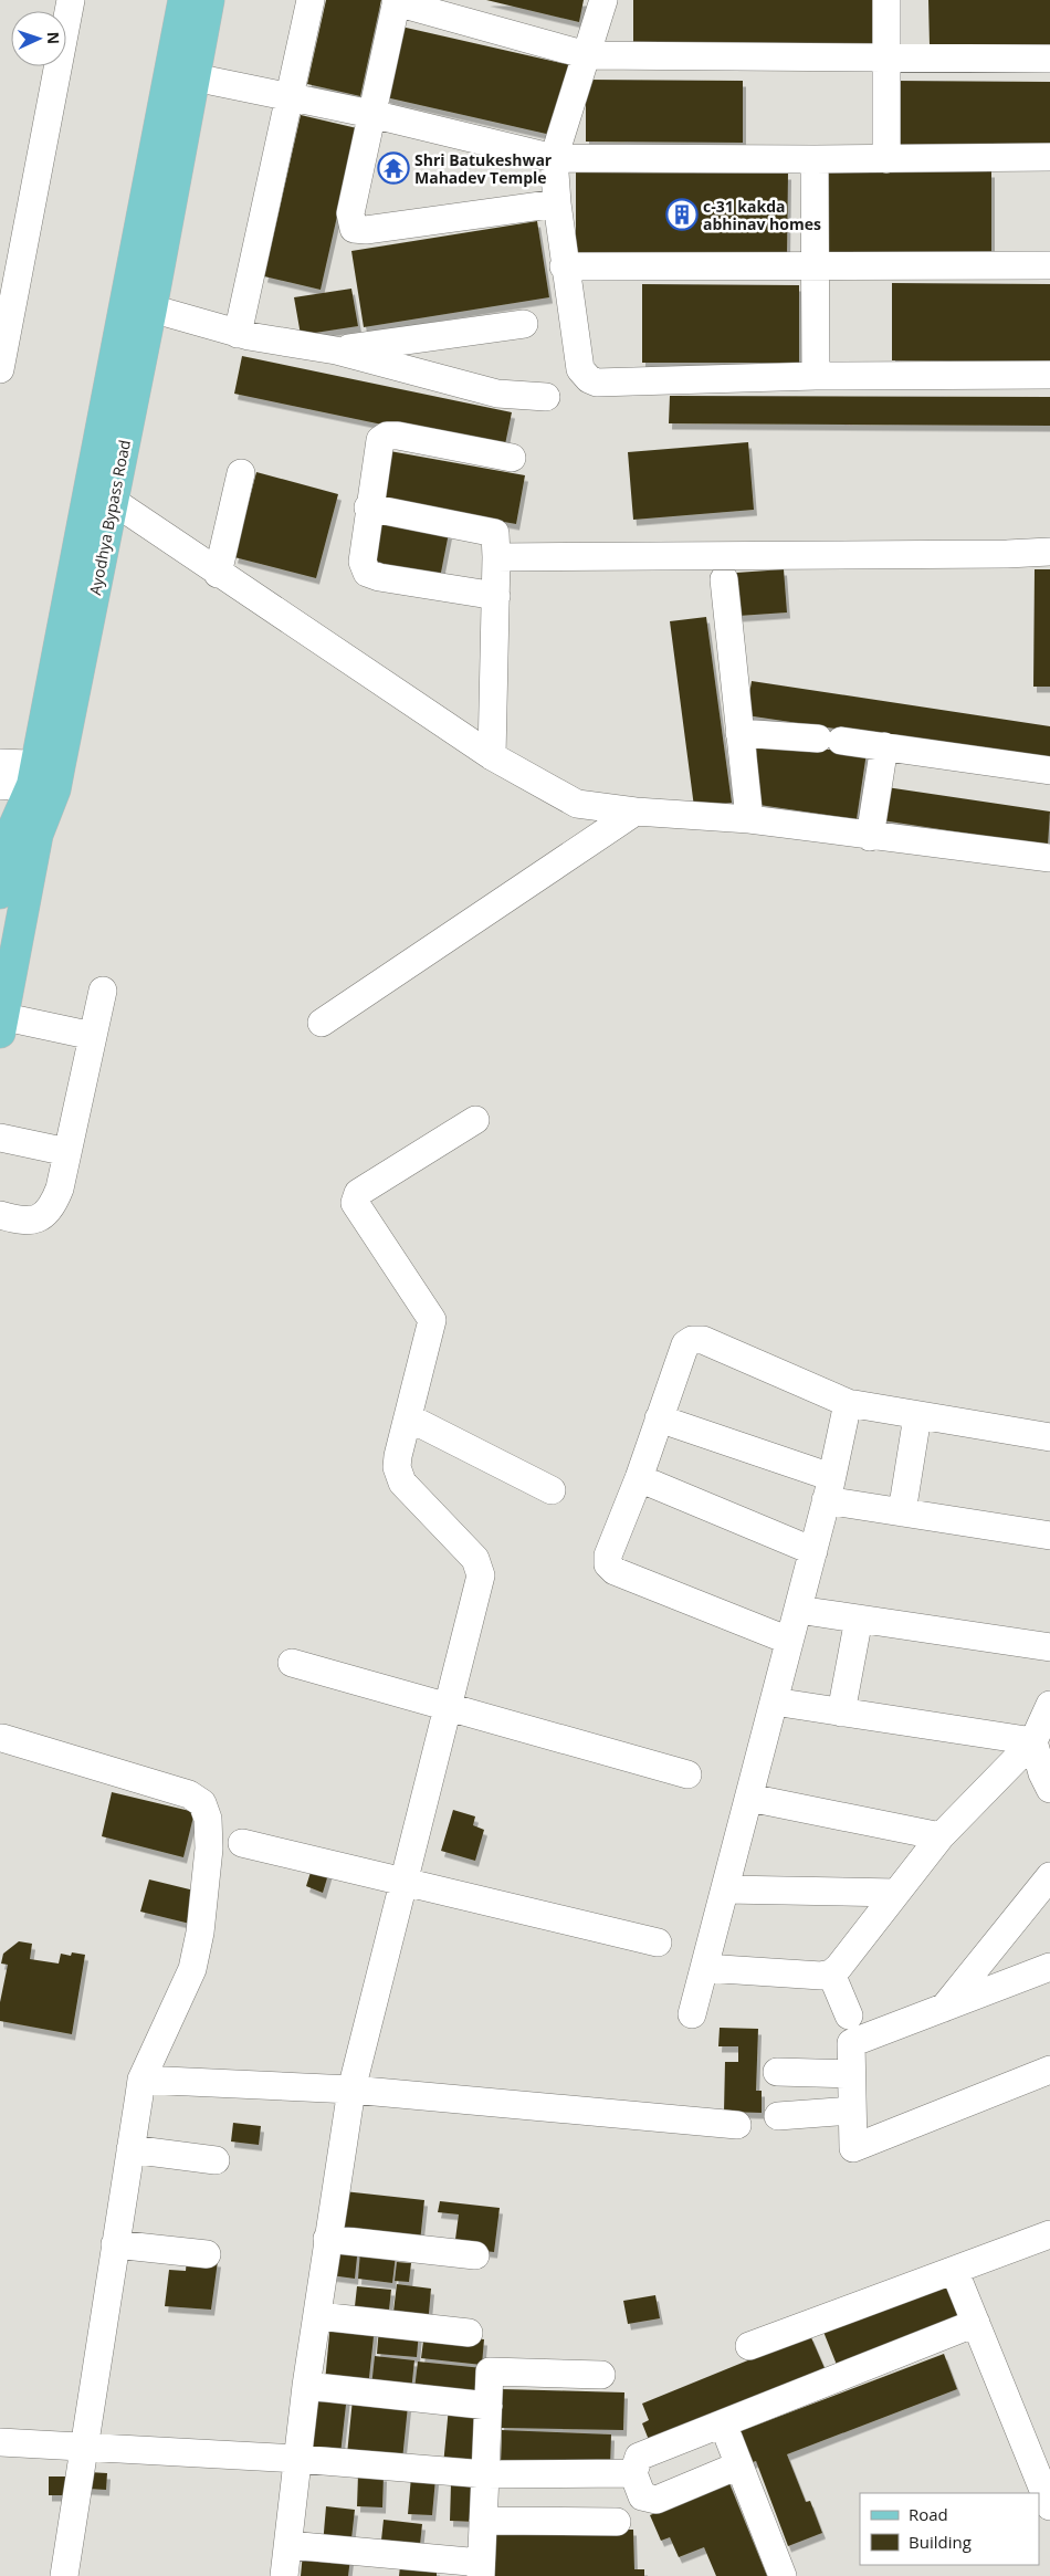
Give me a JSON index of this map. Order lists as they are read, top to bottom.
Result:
{
  "streets": {
    "main road": ["Ayodhya Bypass Road"]
  },
  "places": {
    "temple": ["Shri Batukeshwar Mahadev Temple"],
    "building": ["c-31 kakda abhinav homes"]
  },
  "legend": ["Road", "Building"],
  "north": "right"
}
